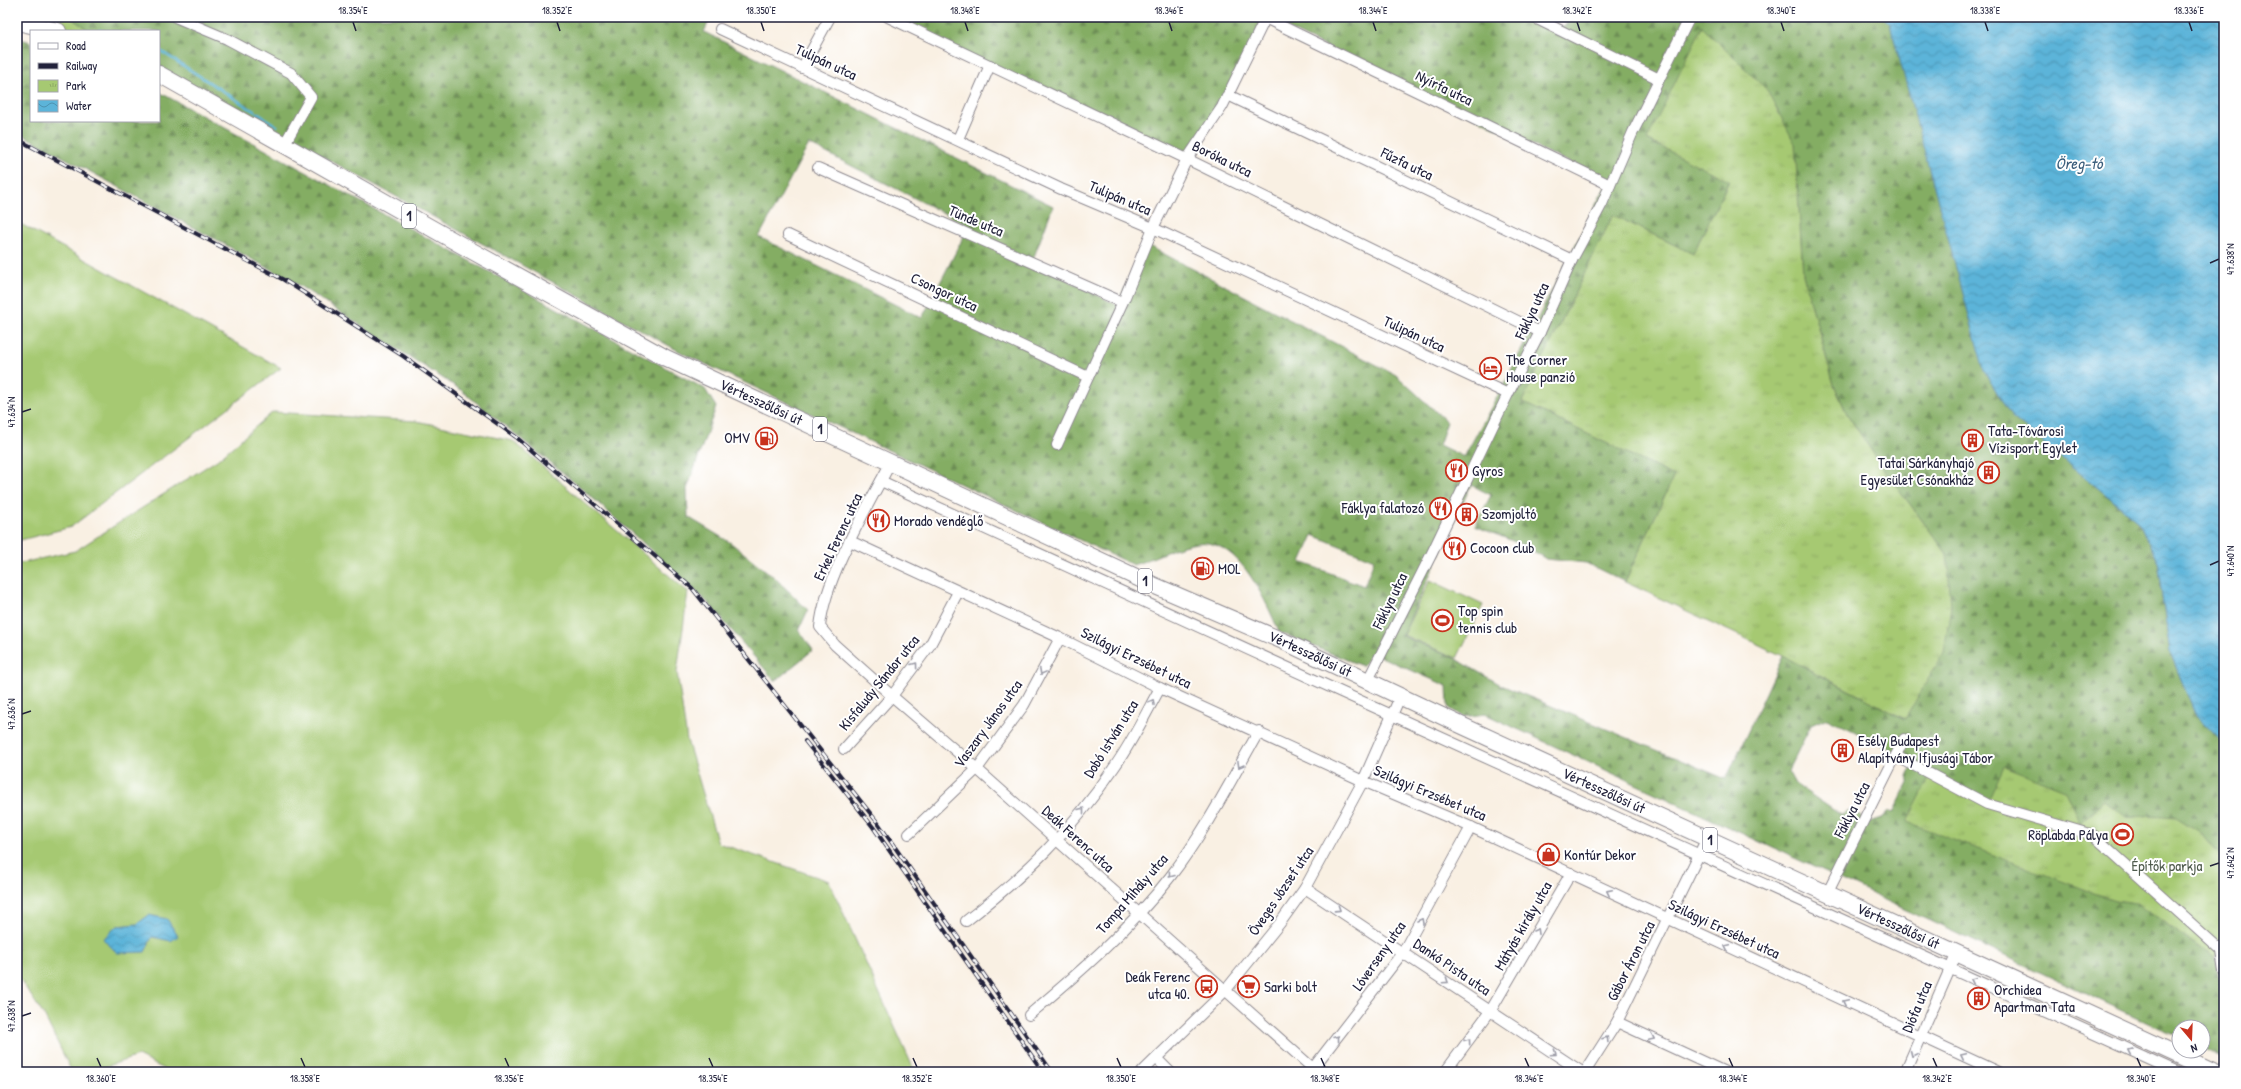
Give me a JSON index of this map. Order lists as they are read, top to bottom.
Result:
{
  "streets": {
    "main road": ["1", "Vértesszőlősi út"],
    "street": [
      "Tulipán utca",
      "Nyírfa utca",
      "Boróka utca",
      "Fűzfa utca",
      "Tünde utca",
      "Csongor utca",
      "Fáklya utca",
      "Erkel Ferenc utca",
      "Szilágyi Erzsébet utca",
      "Kisfaludy Sándor utca",
      "Vaszary János utca",
      "Dobó István utca",
      "Deák Ferenc utca",
      "Öveges József utca",
      "Tompa Mihály utca",
      "Mátyás király utca",
      "Lóverseny utca",
      "Gábor Áron utca",
      "Dankó Pista utca",
      "Diófa utca"
    ]
  },
  "crossings": [
    ["Tulipán utca", "Fáklya utca"],
    ["Nyírfa utca", "Fáklya utca"],
    ["Boróka utca", "Fáklya utca"],
    ["Fűzfa utca", "Fáklya utca"],
    ["1", "Vértesszőlősi út"],
    ["Fáklya utca", "Vértesszőlősi út"],
    ["Vértesszőlősi út", "Erkel Ferenc utca"],
    ["Vértesszőlősi út", "Öveges József utca"],
    ["Vértesszőlősi út", "Gábor Áron utca"],
    ["Vértesszőlősi út", "Diófa utca"],
    ["Erkel Ferenc utca", "Szilágyi Erzsébet utca"],
    ["Erkel Ferenc utca", "Deák Ferenc utca"],
    ["Szilágyi Erzsébet utca", "Kisfaludy Sándor utca"],
    ["Szilágyi Erzsébet utca", "Vaszary János utca"],
    ["Szilágyi Erzsébet utca", "Dobó István utca"],
    ["Szilágyi Erzsébet utca", "Öveges József utca"],
    ["Szilágyi Erzsébet utca", "Tompa Mihály utca"],
    ["Szilágyi Erzsébet utca", "Mátyás király utca"],
    ["Szilágyi Erzsébet utca", "Lóverseny utca"],
    ["Szilágyi Erzsébet utca", "Gábor Áron utca"],
    ["Szilágyi Erzsébet utca", "Diófa utca"],
    ["Kisfaludy Sándor utca", "Deák Ferenc utca"],
    ["Vaszary János utca", "Deák Ferenc utca"],
    ["Dobó István utca", "Deák Ferenc utca"],
    ["Deák Ferenc utca", "Öveges József utca"],
    ["Deák Ferenc utca", "Tompa Mihály utca"],
    ["Deák Ferenc utca", "Lóverseny utca"],
    ["Öveges József utca", "Dankó Pista utca"],
    ["Mátyás király utca", "Dankó Pista utca"],
    ["Lóverseny utca", "Dankó Pista utca"]
  ],
  "one_way": [
    "Szilágyi Erzsébet utca",
    "Kisfaludy Sándor utca",
    "Vaszary János utca",
    "Dobó István utca",
    "Tompa Mihály utca",
    "Mátyás király utca",
    "Lóverseny utca",
    "Dankó Pista utca"
  ],
  "water": ["Öreg-tó"],
  "parks": ["Építők parkja"],
  "places": {
    "hotel": ["The Corner House panzió"],
    "fuel station": ["OMV", "MOL"],
    "building": [
      "Tata-Tóvárosi Vízisport Egylet",
      "Tatai Sárkányhajó Egyesület Csónakház",
      "Szomjoltó",
      "Esély Budapest Alapítvány Ifjusági Tábor",
      "Orchidea Apartman Tata"
    ],
    "restaurant": [
      "Gyros",
      "Fáklya falatozó",
      "Morado vendéglő",
      "Cocoon club"
    ],
    "sports": ["Top spin tennis club", "Röplabda Pálya"],
    "shop": ["Kontúr Dekor"],
    "bus stop": ["Deák Ferenc utca 40."],
    "supermarket": ["Sarki bolt"]
  },
  "legend": [
    "Road",
    "Railway",
    "Park",
    "Water"
  ],
  "north": "bottom",
  "coordinates": [
    "18.354°E",
    "18.352°E",
    "18.350°E",
    "18.348°E",
    "18.346°E",
    "18.344°E",
    "18.342°E",
    "18.340°E",
    "18.338°E",
    "18.336°E",
    "47.638°N",
    "47.634°N",
    "47.640°N",
    "47.636°N",
    "47.642°N",
    "18.360°E",
    "18.358°E",
    "18.356°E"
  ]
}
